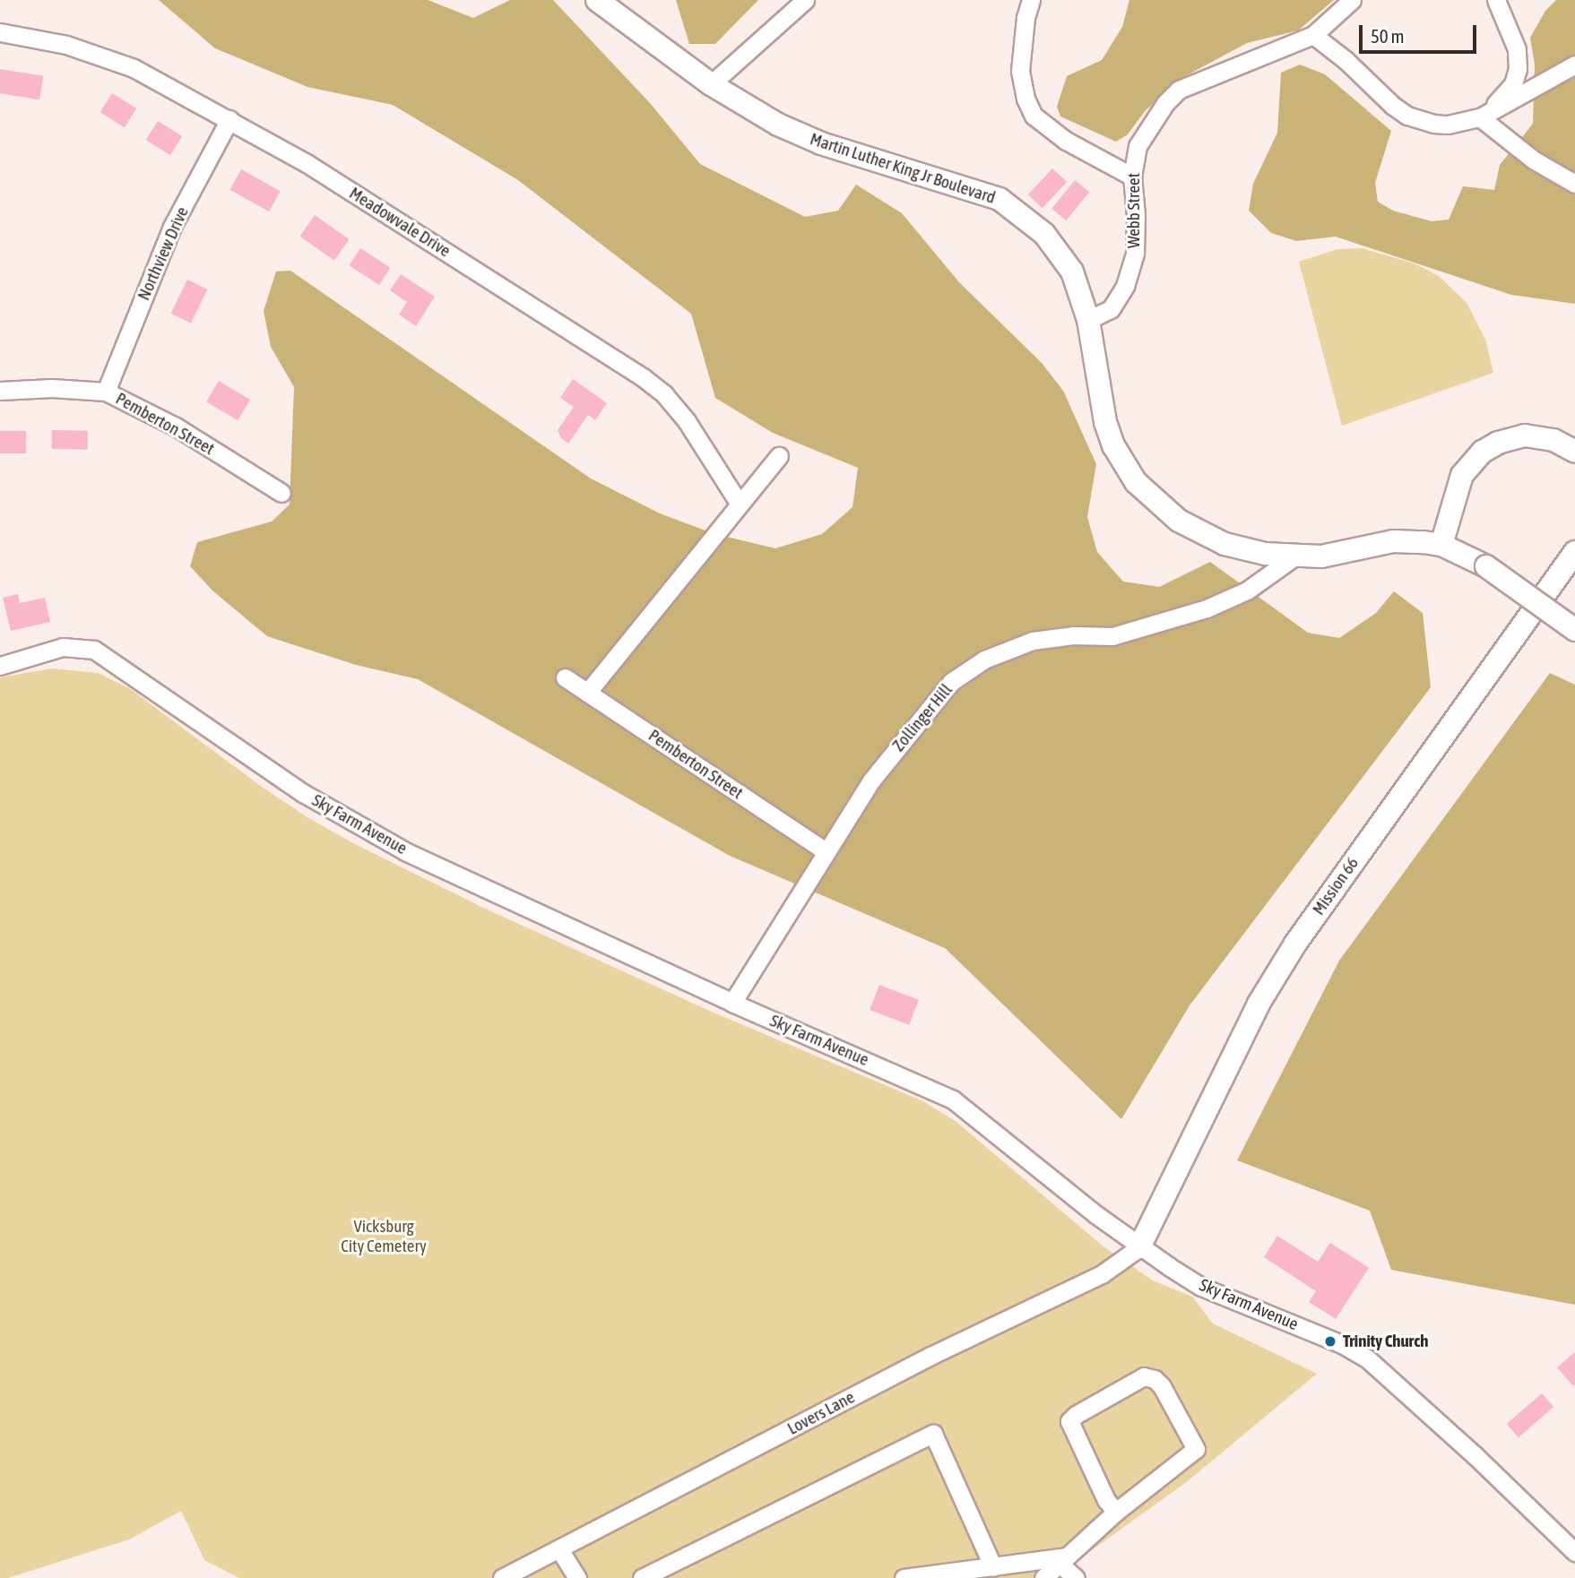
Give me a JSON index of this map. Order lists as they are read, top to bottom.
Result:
{
  "streets": {
    "street": [
      "Martin Luther King Jr Boulevard",
      "Webb Street",
      "Meadowvale Drive",
      "Northview Drive",
      "Pemberton Street",
      "Zollinger Hill",
      "Sky Farm Avenue",
      "Mission 66",
      "Lovers Lane"
    ]
  },
  "crossings": [
    ["Martin Luther King Jr Boulevard", "Webb Street"],
    ["Martin Luther King Jr Boulevard", "Zollinger Hill"],
    ["Meadowvale Drive", "Northview Drive"],
    ["Northview Drive", "Pemberton Street"],
    ["Pemberton Street", "Zollinger Hill"],
    ["Zollinger Hill", "Sky Farm Avenue"],
    ["Sky Farm Avenue", "Mission 66"],
    ["Sky Farm Avenue", "Lovers Lane"],
    ["Mission 66", "Lovers Lane"]
  ],
  "parks": ["Vicksburg City Cemetery"],
  "places": ["Trinity Church"],
  "scale_bar": "50 m"
}
